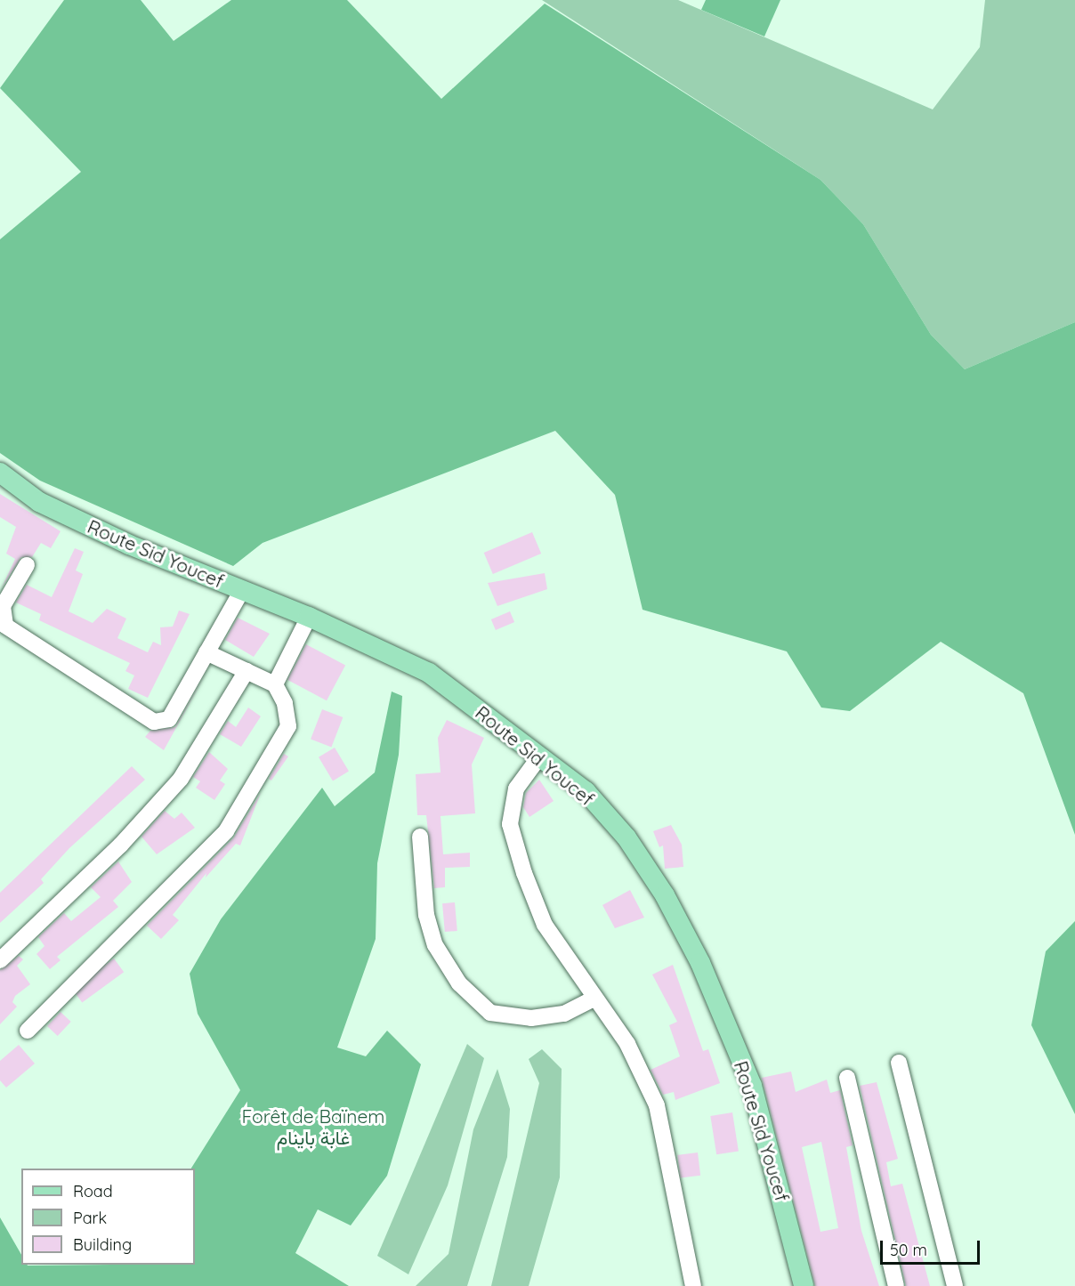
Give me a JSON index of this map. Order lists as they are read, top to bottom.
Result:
{
  "streets": {
    "main road": ["Route Sid Youcef"]
  },
  "parks": ["Forêt de Baïnem غابة باينام"],
  "legend": ["Road", "Park", "Building"],
  "scale_bar": "50 m"
}
